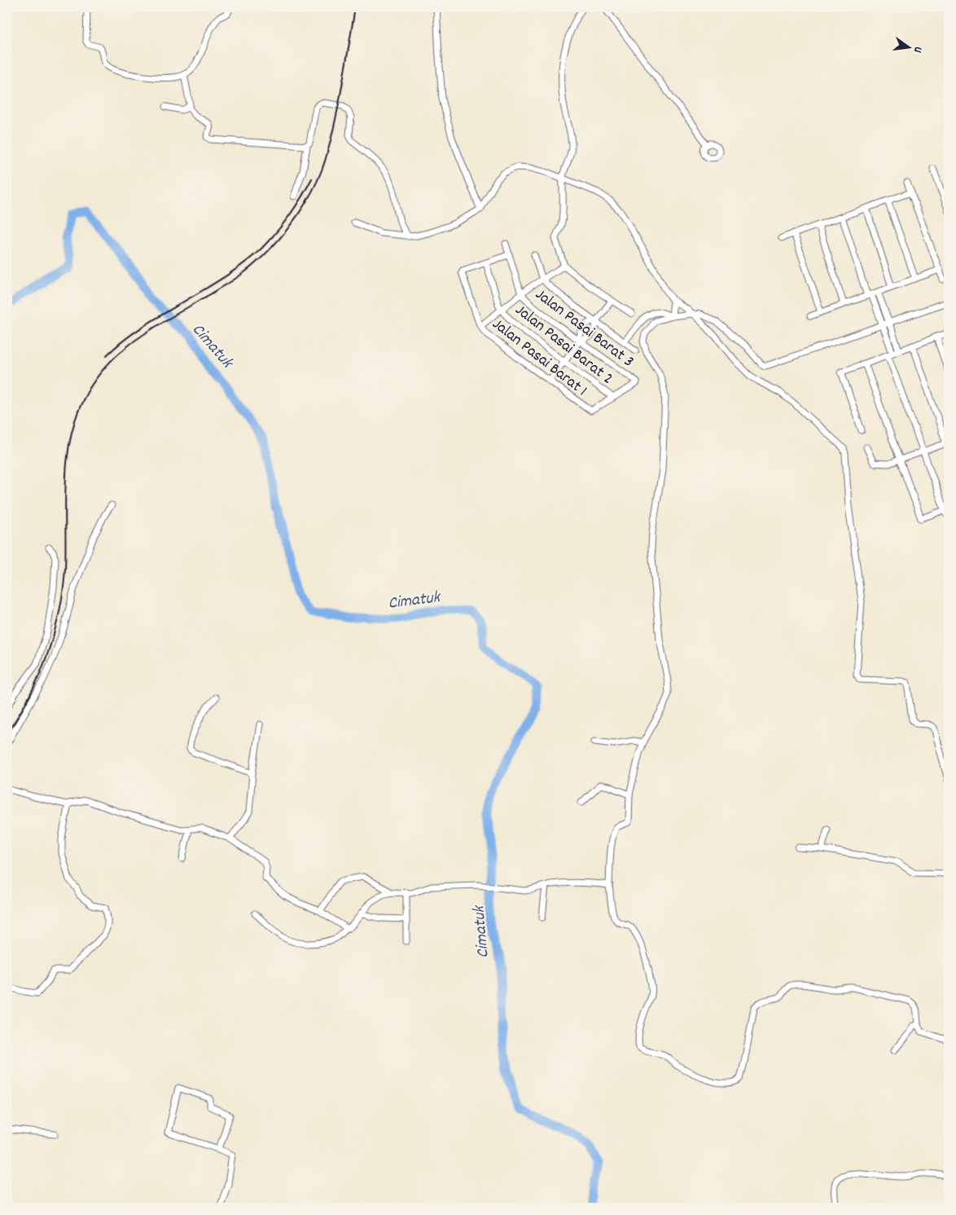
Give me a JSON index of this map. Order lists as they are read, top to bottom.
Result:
{
  "streets": {
    "street": ["Jalan Pasai Barat 3", "Jalan Pasai Barat 2", "Jalan Pasai Barat 1"]
  },
  "crossings": [
    ["Jalan Pasai Barat 3", "Jalan Pasai Barat 2"],
    ["Jalan Pasai Barat 3", "Jalan Pasai Barat 1"],
    ["Jalan Pasai Barat 2", "Jalan Pasai Barat 1"]
  ],
  "water": ["Cimatuk"],
  "north": "right"
}
